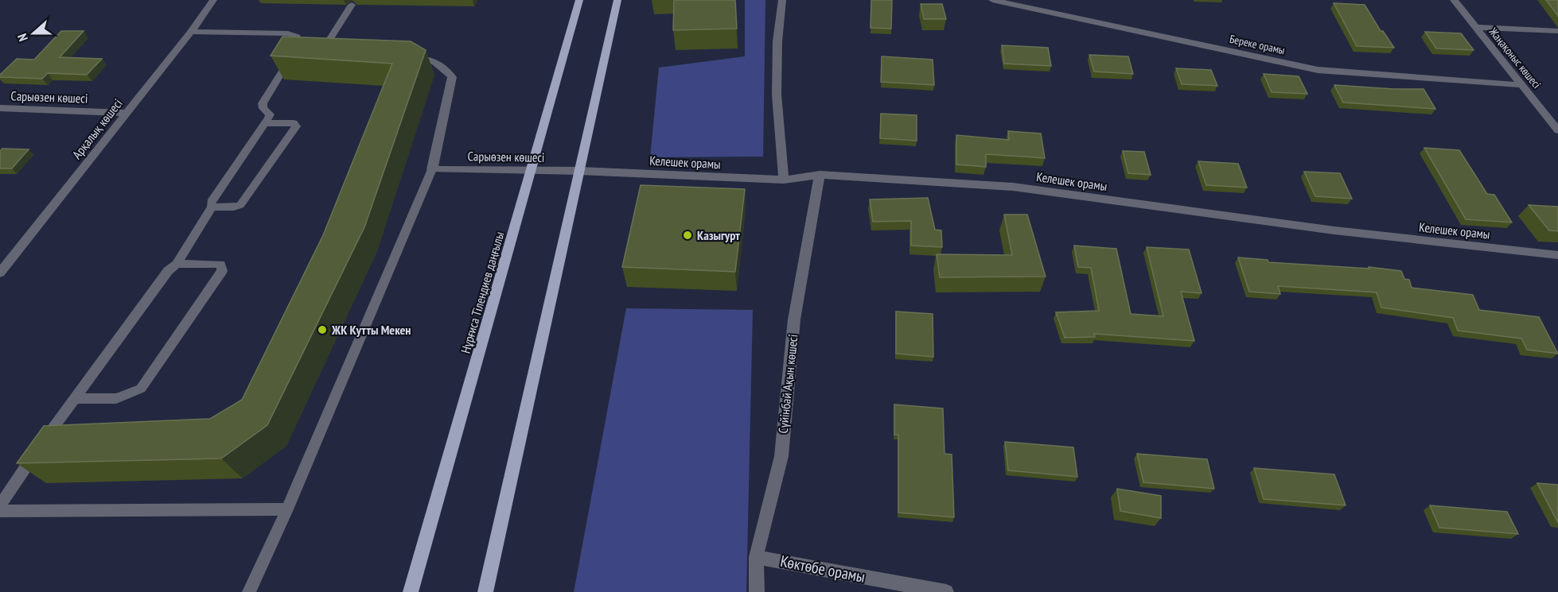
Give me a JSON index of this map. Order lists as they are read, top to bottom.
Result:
{
  "streets": {
    "main road": ["Нұрғиса Тілендиев даңғылы"],
    "street": [
      "Береке орамы",
      "Жаңақоныс көшесі",
      "Сарыөзен көшесі",
      "Арқалық көшесі",
      "Келешек орамы",
      "Сүйінбай Ақын көшесі",
      "Көктөбе орамы"
    ]
  },
  "crossings": [
    ["Береке орамы", "Жаңақоныс көшесі"],
    ["Сарыөзен көшесі", "Арқалық көшесі"],
    ["Сарыөзен көшесі", "Келешек орамы"],
    ["Сарыөзен көшесі", "Нұрғиса Тілендиев даңғылы"],
    ["Келешек орамы", "Сүйінбай Ақын көшесі"],
    ["Сүйінбай Ақын көшесі", "Көктөбе орамы"]
  ],
  "places": ["Казыгурт", "ЖК Кутты Мекен"],
  "north": "left"
}
